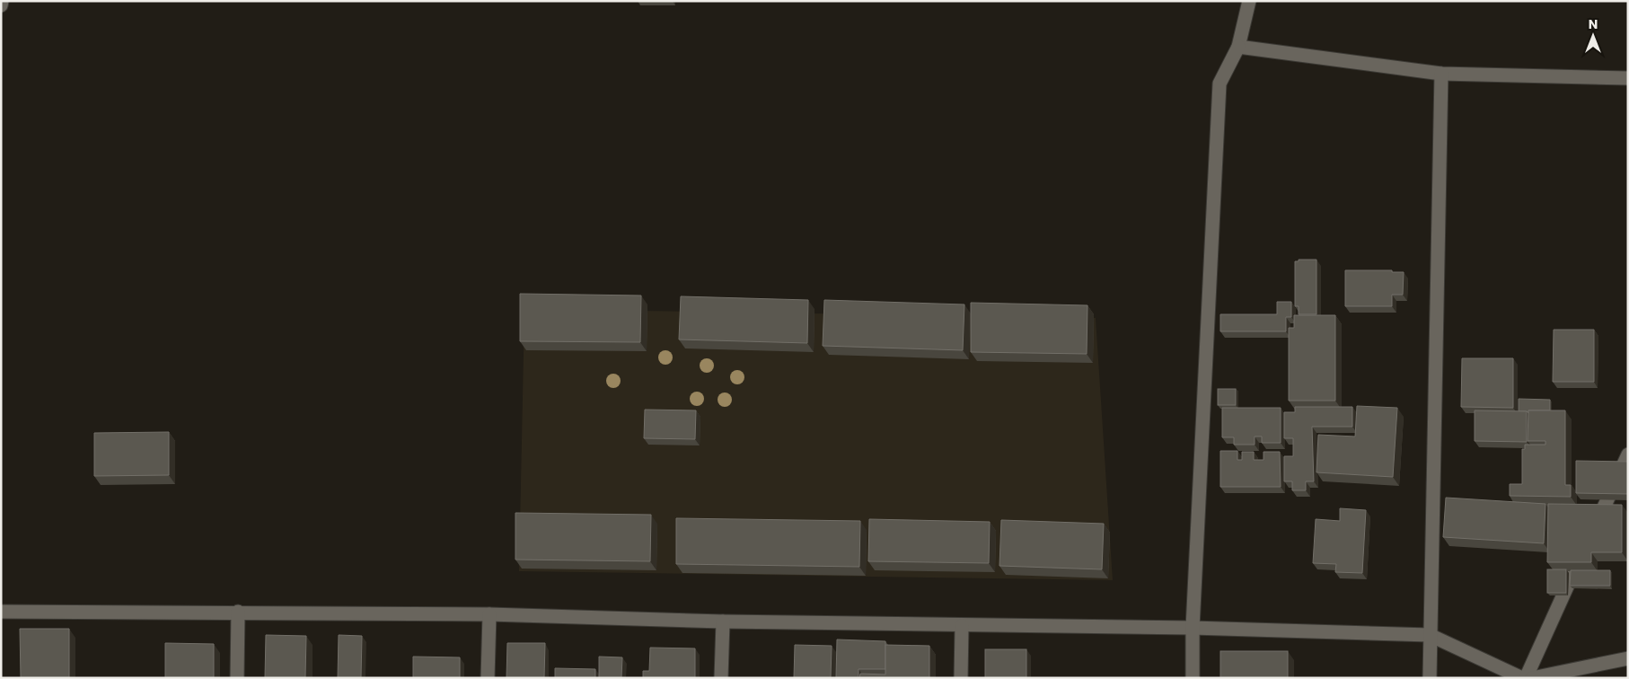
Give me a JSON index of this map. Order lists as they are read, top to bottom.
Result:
{
  "north": "top"
}
